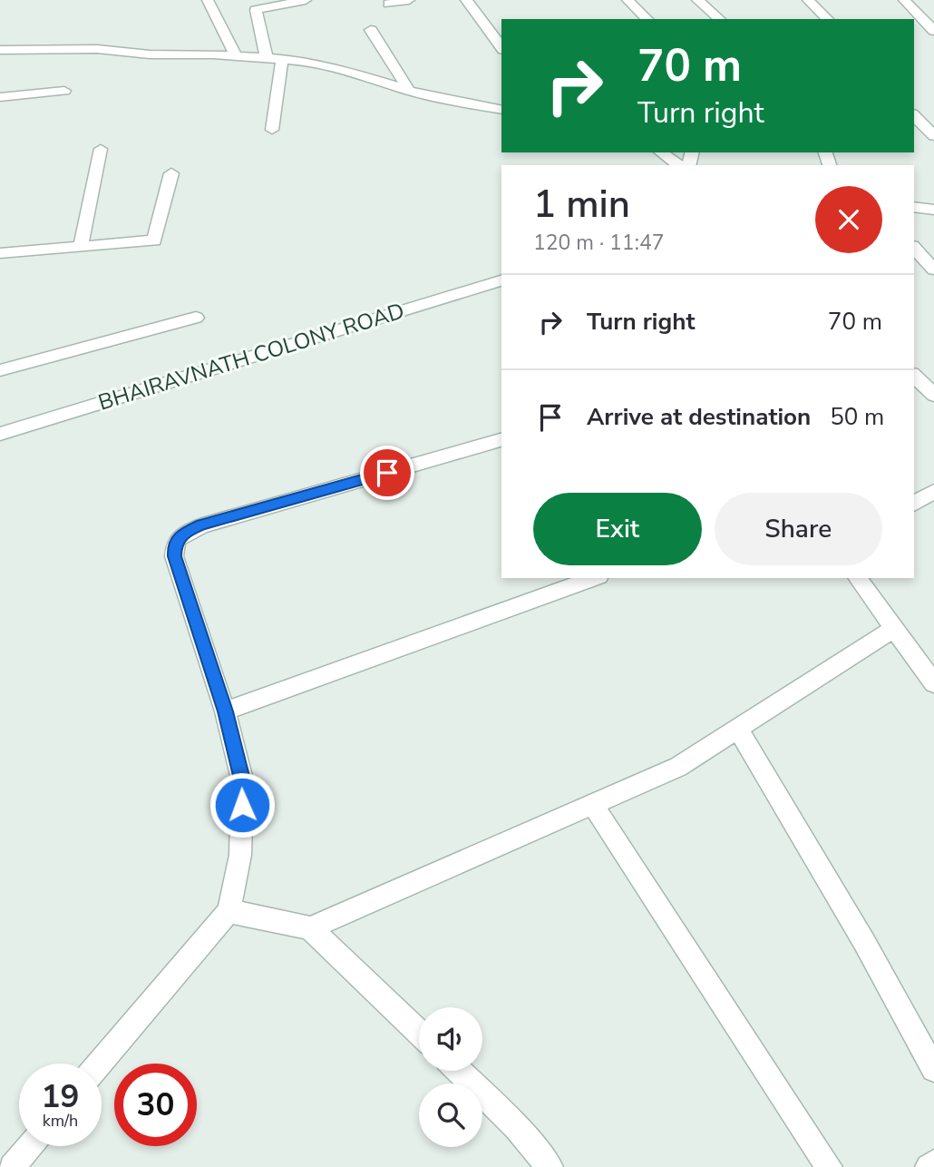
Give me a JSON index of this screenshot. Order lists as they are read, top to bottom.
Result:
{
  "streets": {
    "street": ["BHAIRAVNATH COLONY ROAD"]
  },
  "page": {
    "turn": ["70 m", "Turn right"],
    "heading": ["1 min", "120 m · 11:47"],
    "list": [
      {
        "name": "Turn right",
        "value": "70 m"
      },
      {
        "name": "Arrive at destination",
        "value": "50 m"
      }
    ],
    "buttons": ["Exit", "Share"],
    "speed": "19 km/h",
    "limit": "30"
  }
}
